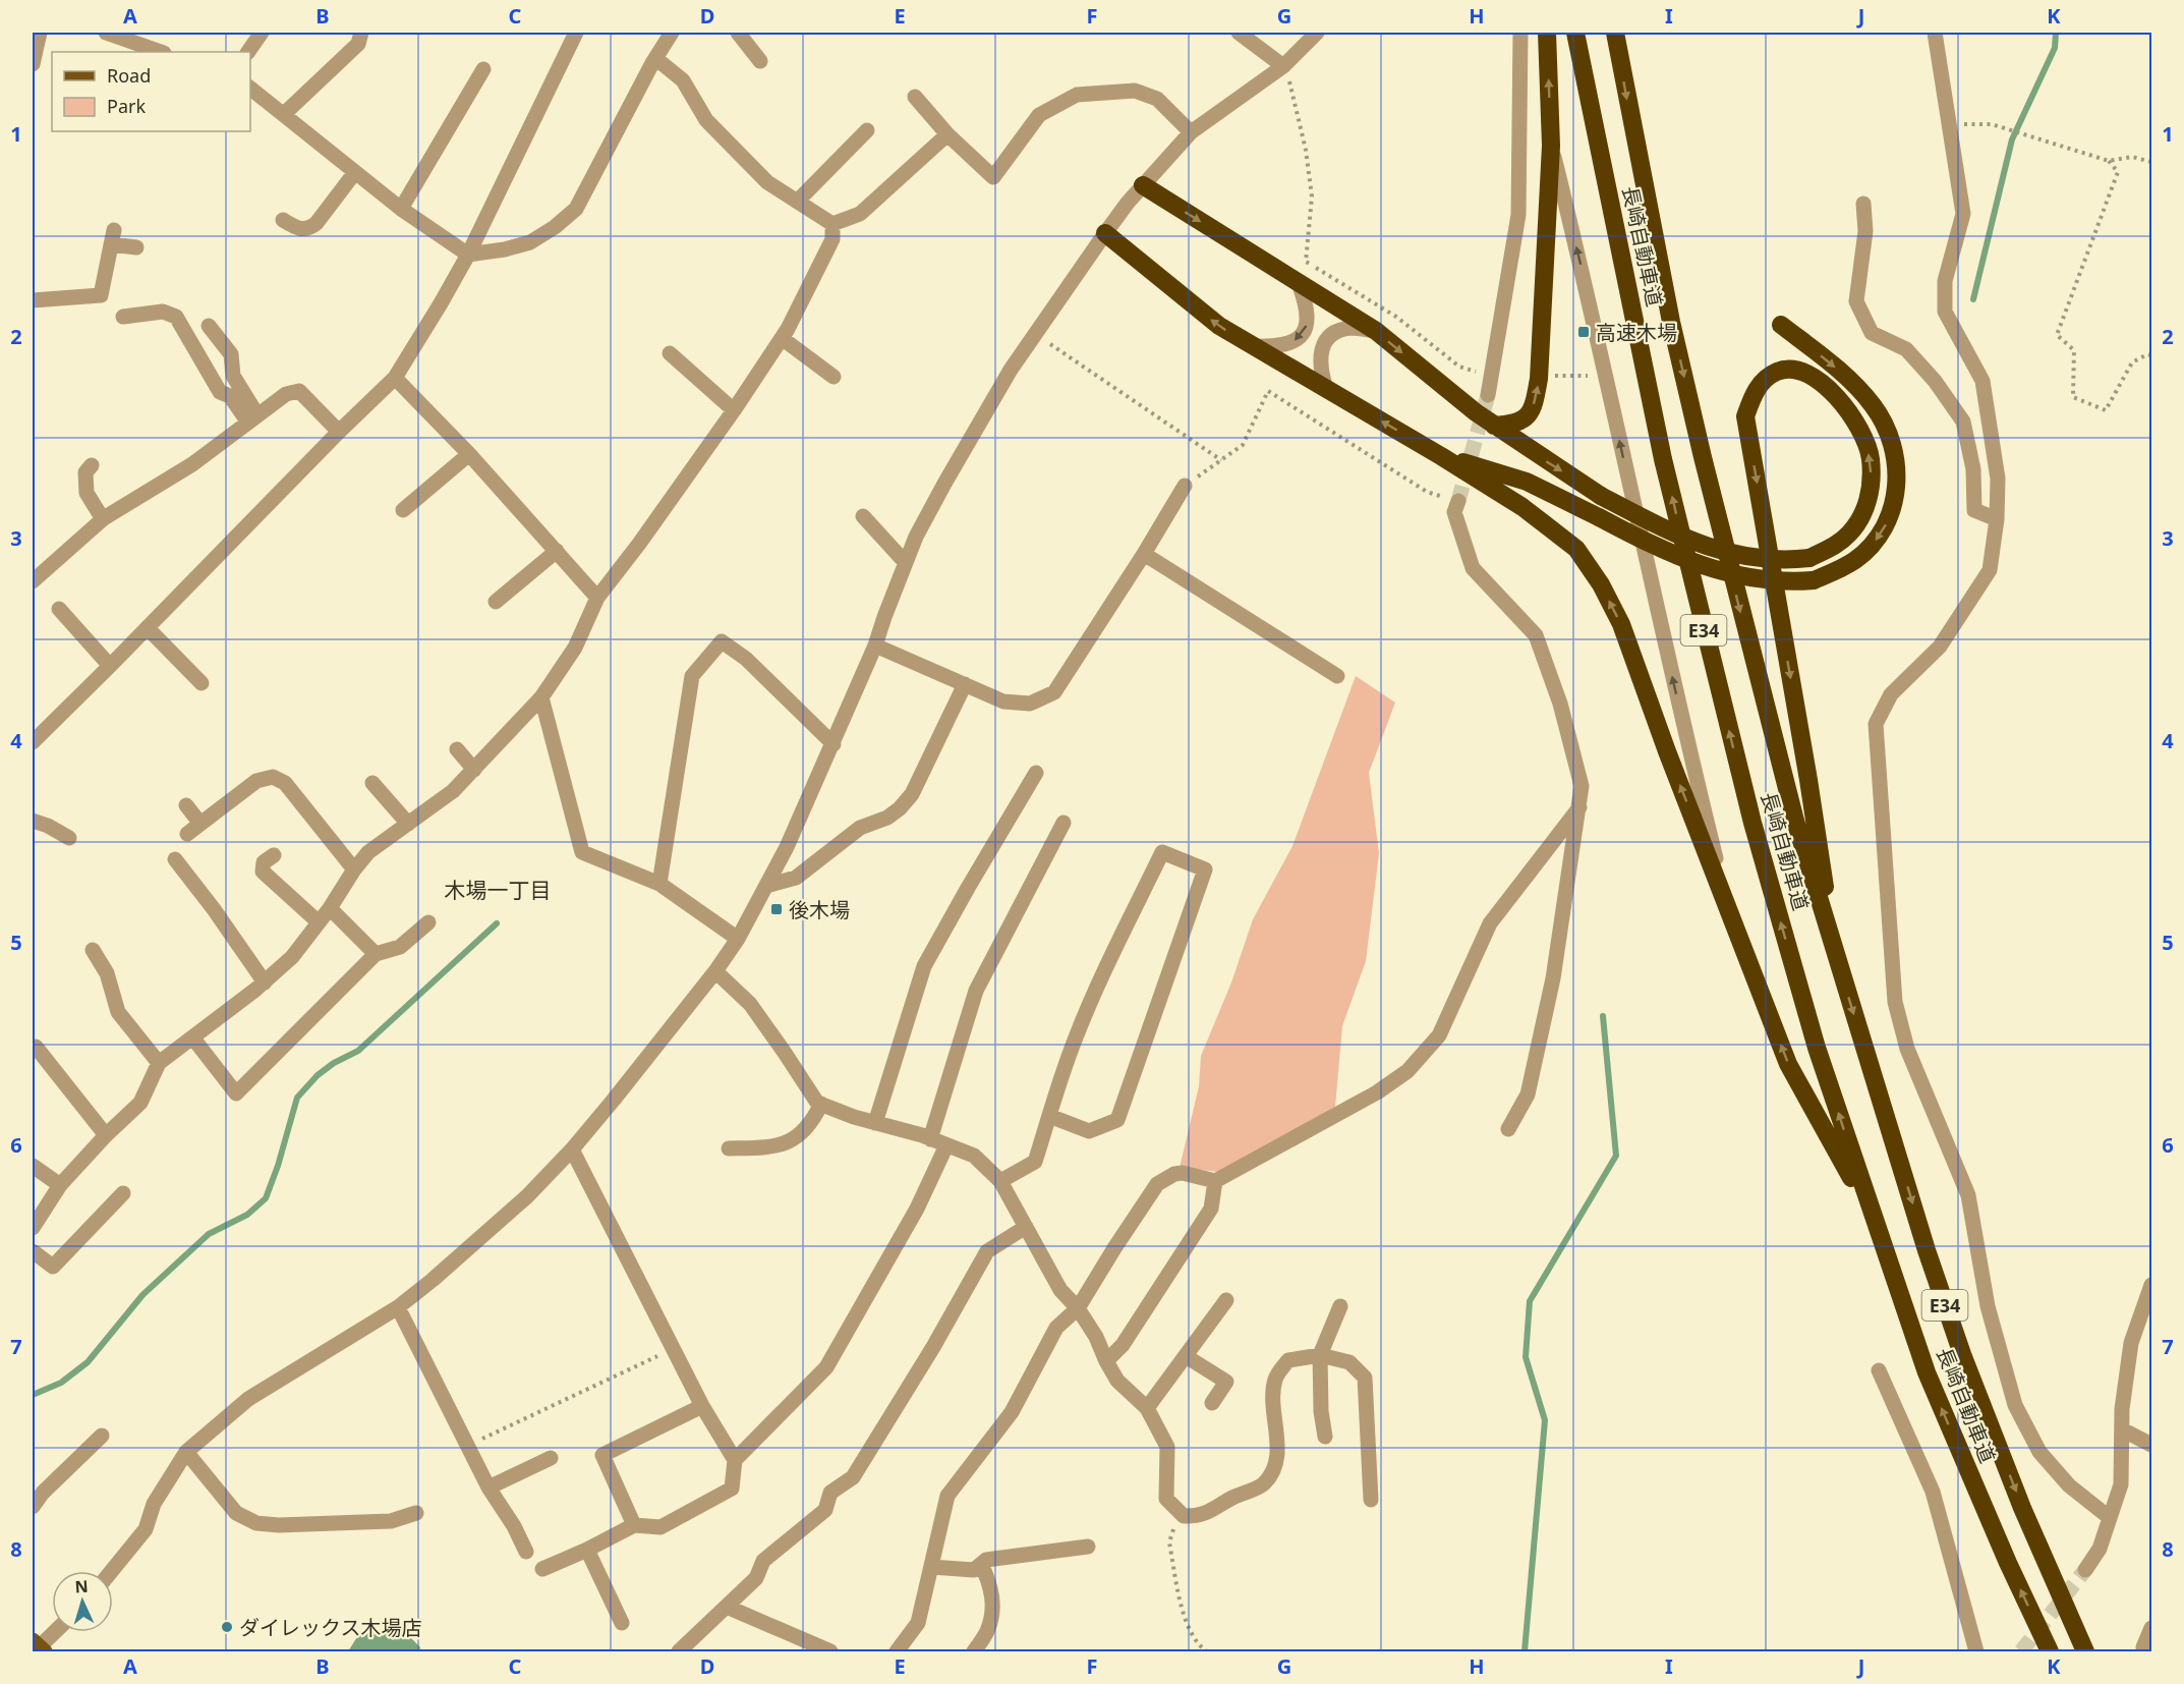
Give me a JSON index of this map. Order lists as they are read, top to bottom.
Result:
{
  "streets": {
    "highway": ["長崎自動車道", "E34"]
  },
  "districts": ["木場一丁目"],
  "places": {
    "transit": ["高速木場", "後木場"],
    "other": ["ダイレックス木場店"]
  },
  "legend": ["Road", "Park"],
  "north": "top",
  "grid": {
    "columns": [
      "A",
      "B",
      "C",
      "D",
      "E",
      "F",
      "G",
      "H",
      "I",
      "J",
      "K"
    ],
    "rows": [
      "1",
      "2",
      "3",
      "4",
      "5",
      "6",
      "7",
      "8"
    ]
  }
}
